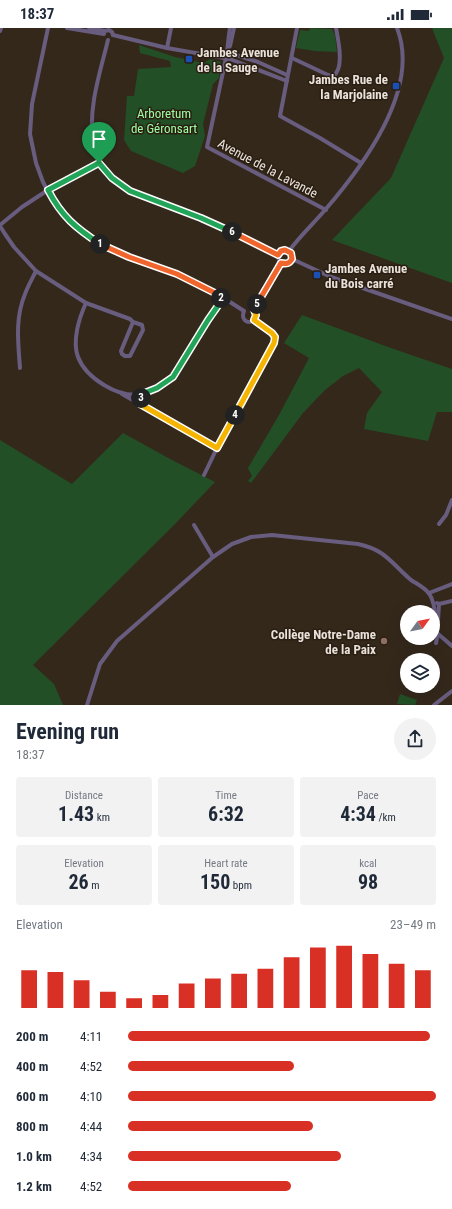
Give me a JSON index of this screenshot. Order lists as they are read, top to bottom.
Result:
{
  "streets": {
    "street": ["Avenue de la Lavande"]
  },
  "parks": ["Arboretum de Géronsart"],
  "places": {
    "transit": ["Jambes Avenue de la Sauge", "Jambes Rue de la Marjolaine", "Jambes Avenue du Bois carré"],
    "other": ["Collège Notre-Dame de la Paix"]
  },
  "north": "top right",
  "page": {
    "status": "18:37",
    "pins": [
      "6",
      "1",
      "2",
      "5",
      "3",
      "4"
    ],
    "heading": ["Evening run", "18:37"],
    "stats": [
      ["Distance", "1.43 km"],
      ["Time", "6:32"],
      ["Pace", "4:34 /km"],
      ["Elevation", "26 m"],
      ["Heart rate", "150 bpm"],
      ["kcal", "98"]
    ],
    "chart": ["Elevation", "23–49 m"],
    "list": [
      {
        "name": "200 m",
        "note": "4:11"
      },
      {
        "name": "400 m",
        "note": "4:52"
      },
      {
        "name": "600 m",
        "note": "4:10"
      },
      {
        "name": "800 m",
        "note": "4:44"
      },
      {
        "name": "1.0 km",
        "note": "4:34"
      },
      {
        "name": "1.2 km",
        "note": "4:52"
      }
    ]
  }
}
